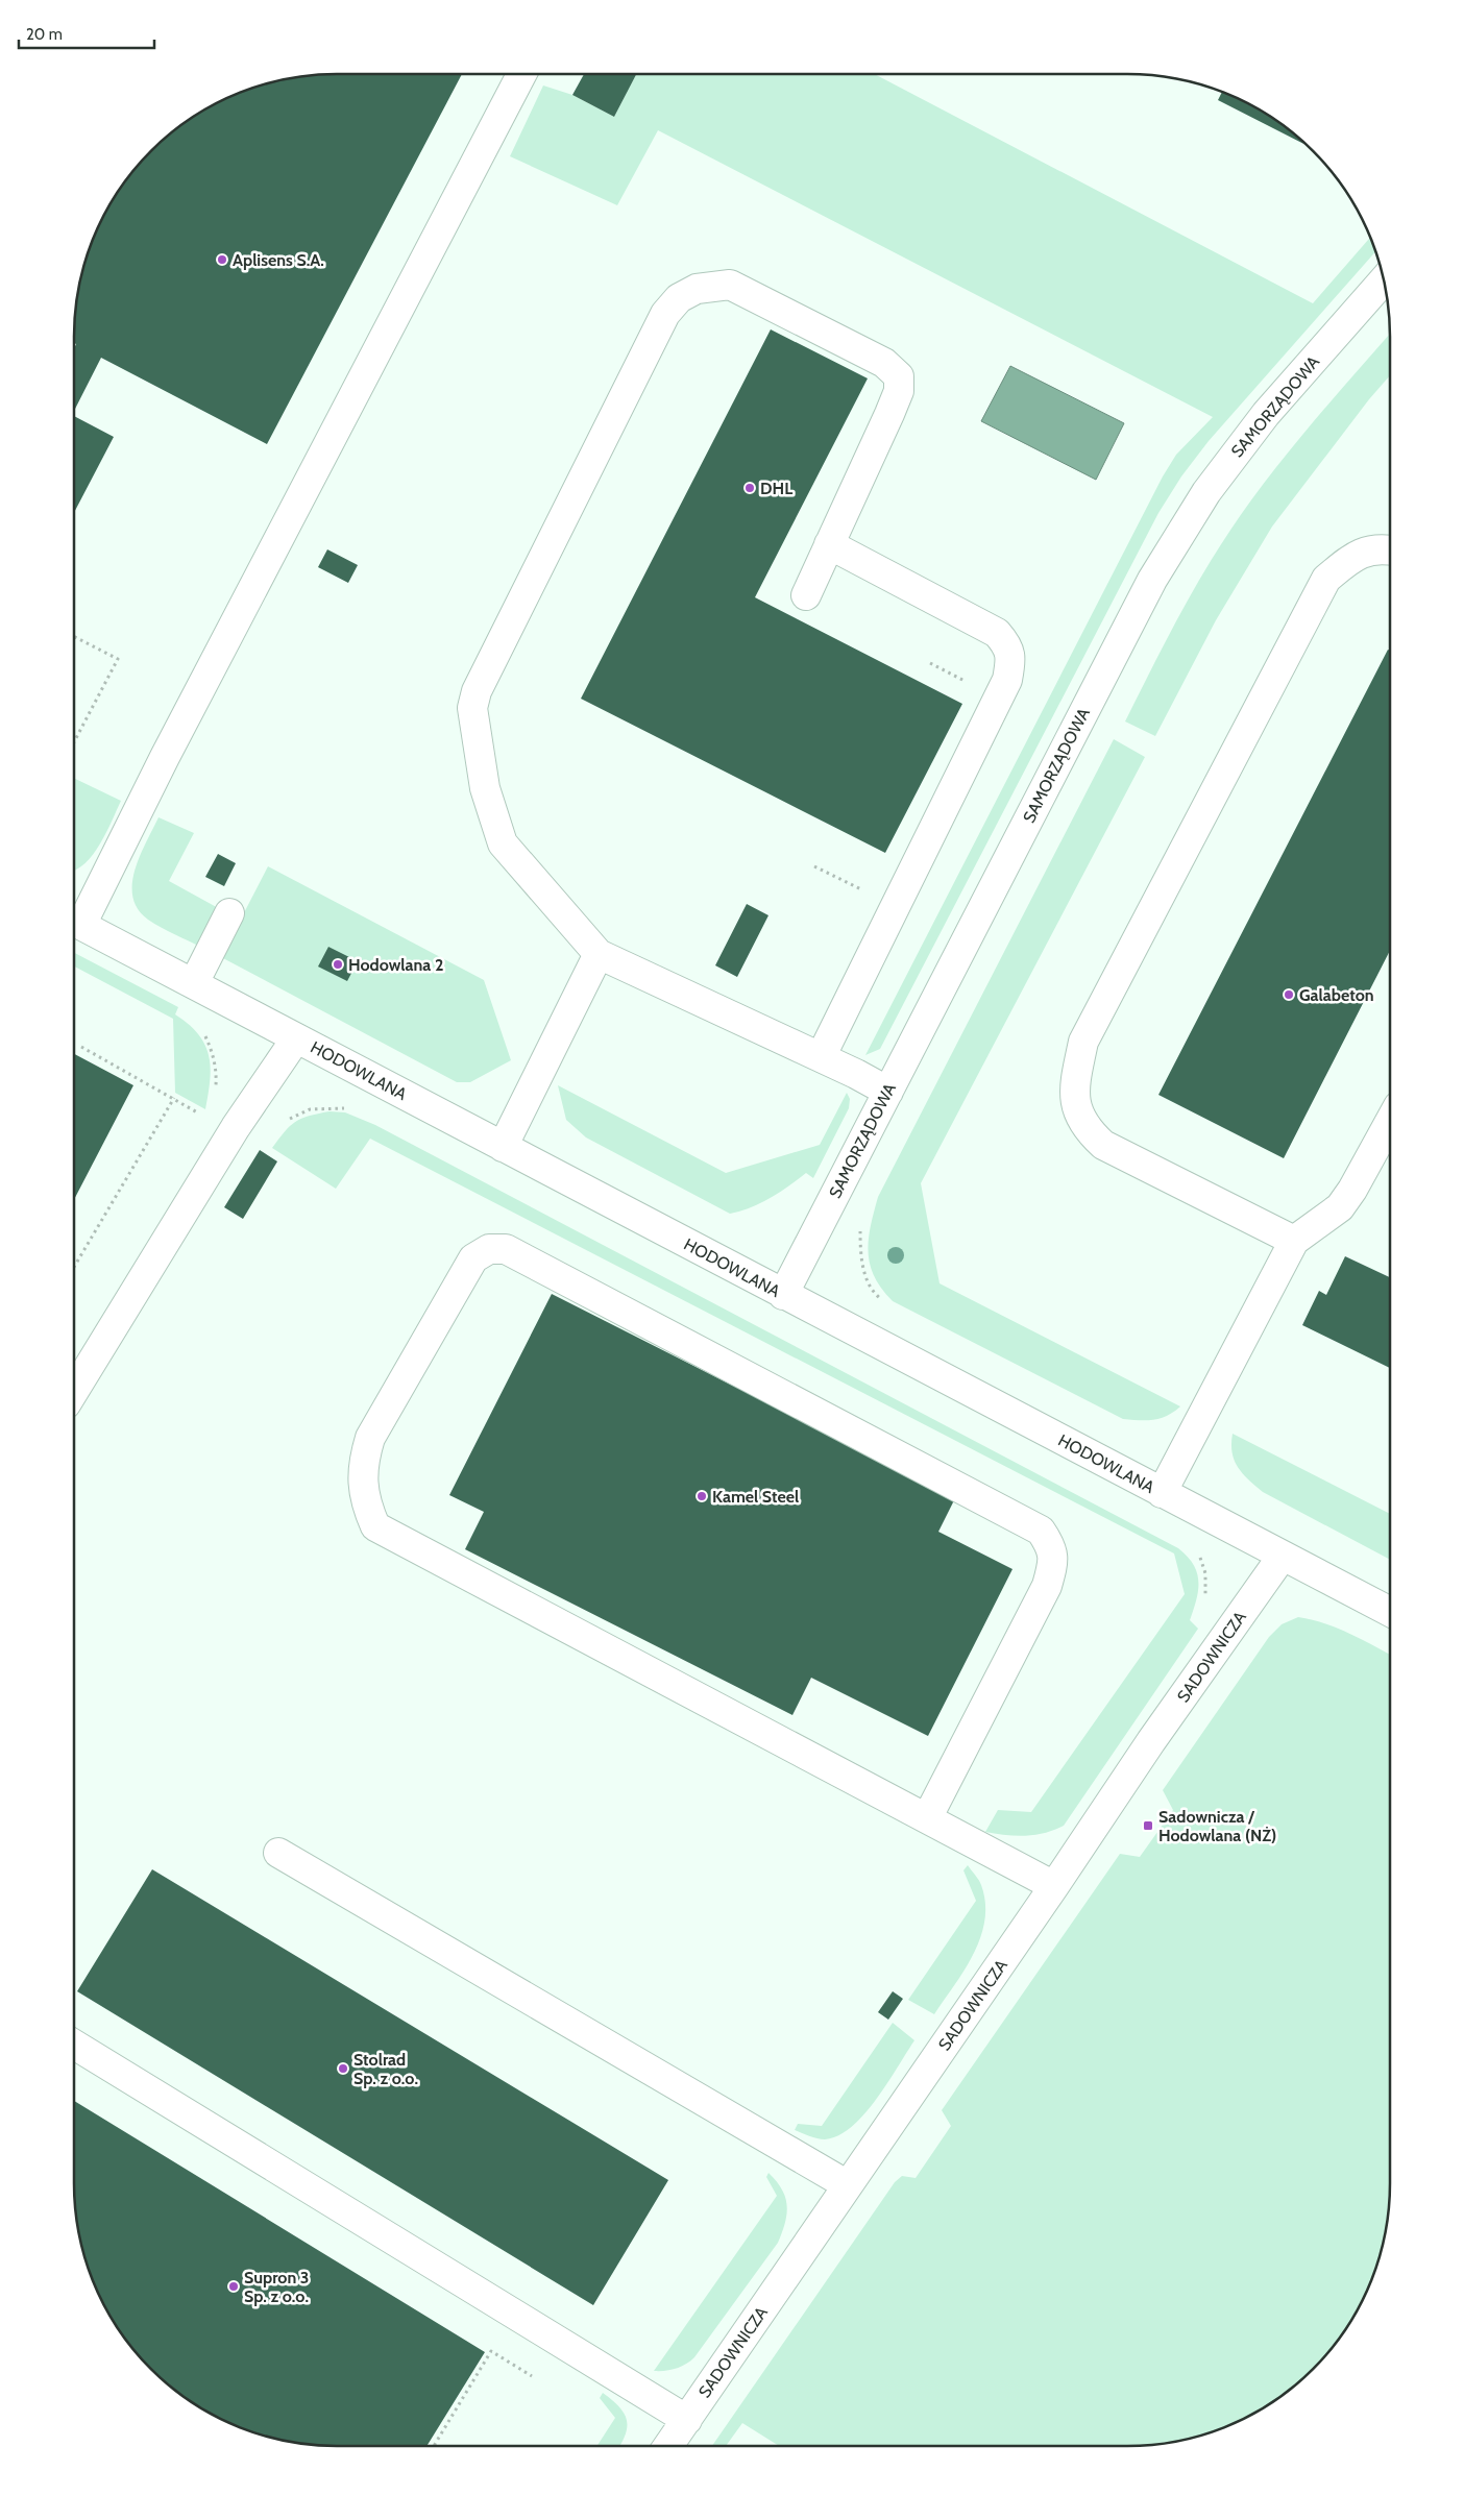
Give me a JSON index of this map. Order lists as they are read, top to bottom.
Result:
{
  "streets": {
    "street": ["SAMORZĄDOWA", "HODOWLANA", "SADOWNICZA"]
  },
  "crossings": [
    ["SAMORZĄDOWA", "HODOWLANA"],
    ["HODOWLANA", "SADOWNICZA"]
  ],
  "places": {
    "other": [
      "Aplisens S.A.",
      "DHL",
      "Hodowlana 2",
      "Galabeton",
      "Kamel Steel",
      "Stolrad Sp. z o.o.",
      "Supron 3 Sp. z o.o."
    ],
    "transit": ["Sadownicza / Hodowlana (NŻ)"]
  },
  "scale_bar": "20 m"
}
